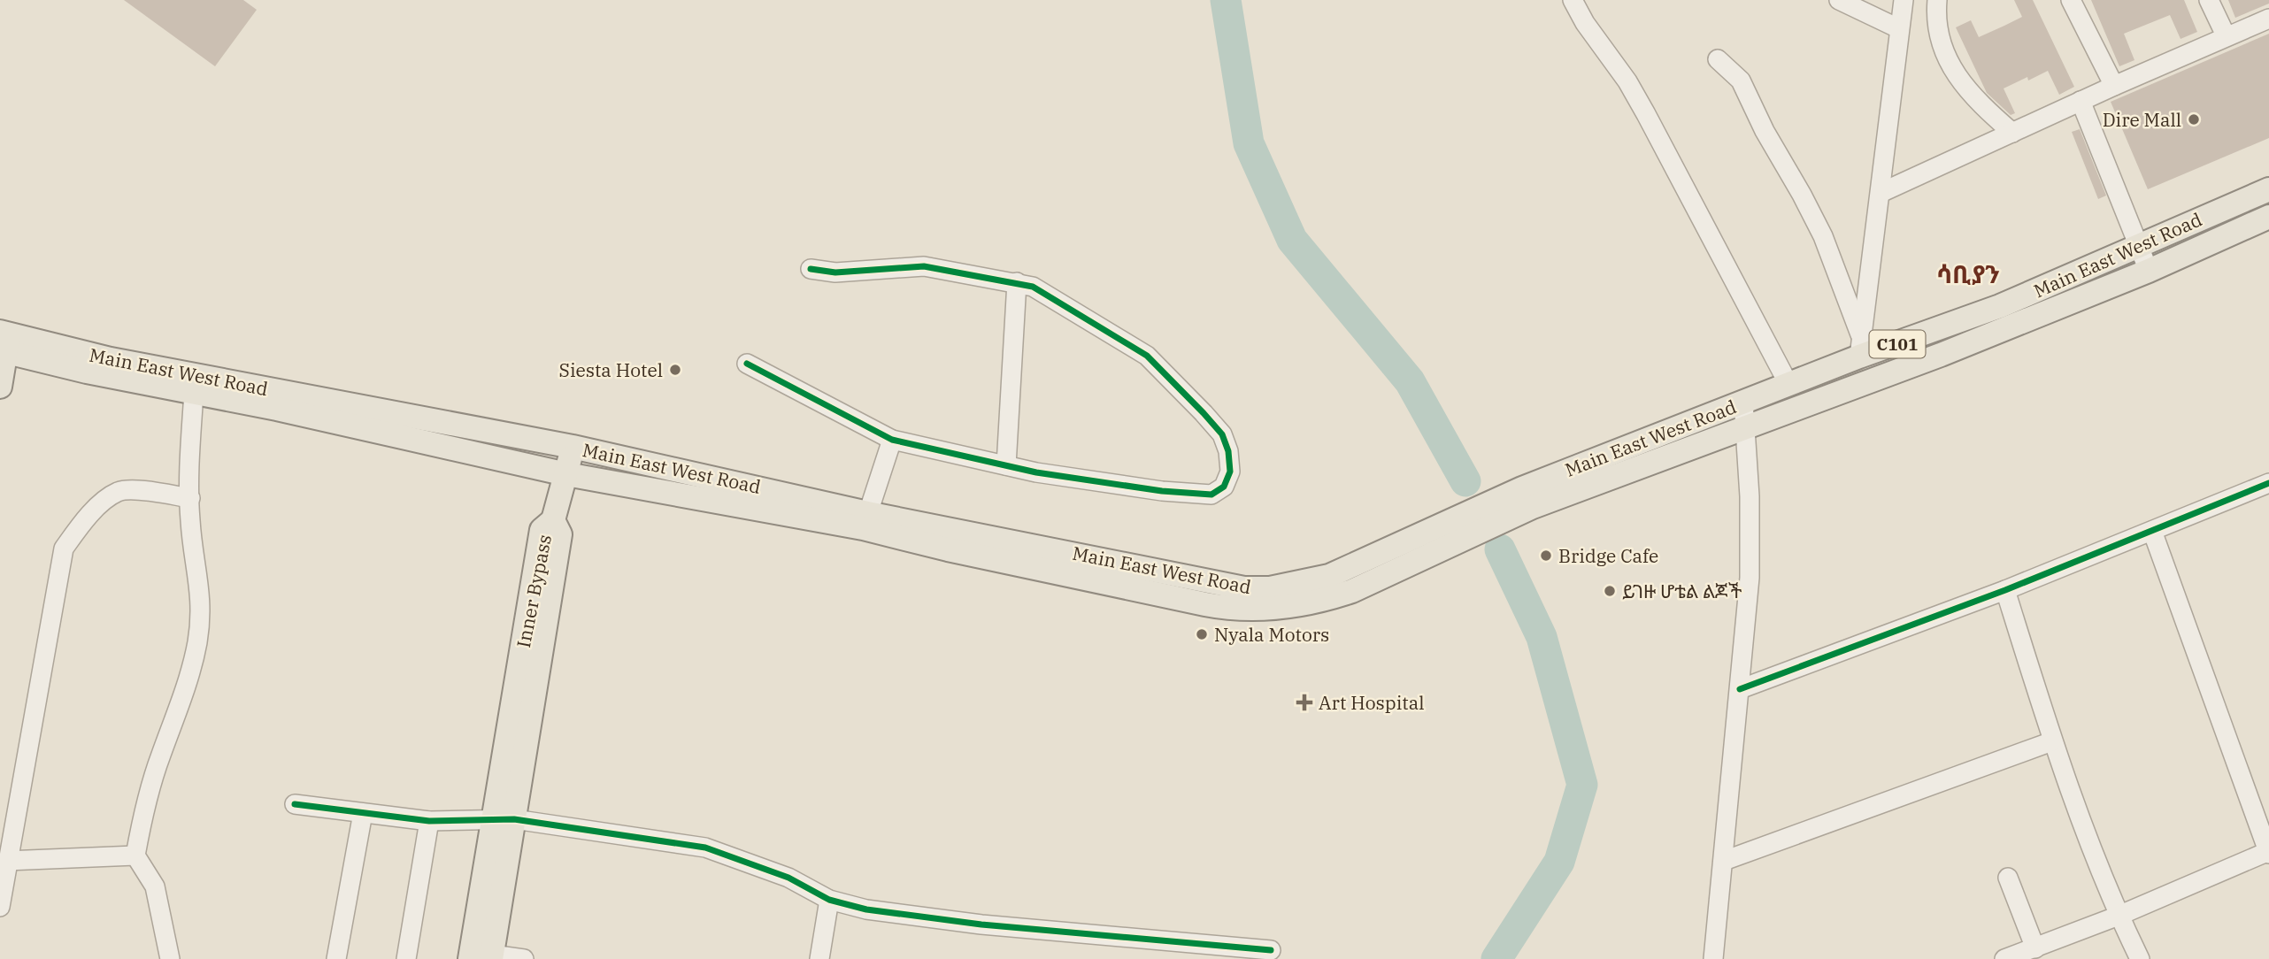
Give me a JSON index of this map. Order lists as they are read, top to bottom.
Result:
{
  "streets": {
    "main road": ["Main East West Road", "C101", "Inner Bypass"]
  },
  "crossings": [
    ["Main East West Road", "Inner Bypass"]
  ],
  "districts": ["ሳቢያን"],
  "places": {
    "other": [
      "Dire Mall",
      "Siesta Hotel",
      "Bridge Cafe",
      "ይገዙ ሆቴል ልጆች",
      "Nyala Motors"
    ],
    "health": ["Art Hospital"]
  }
}
